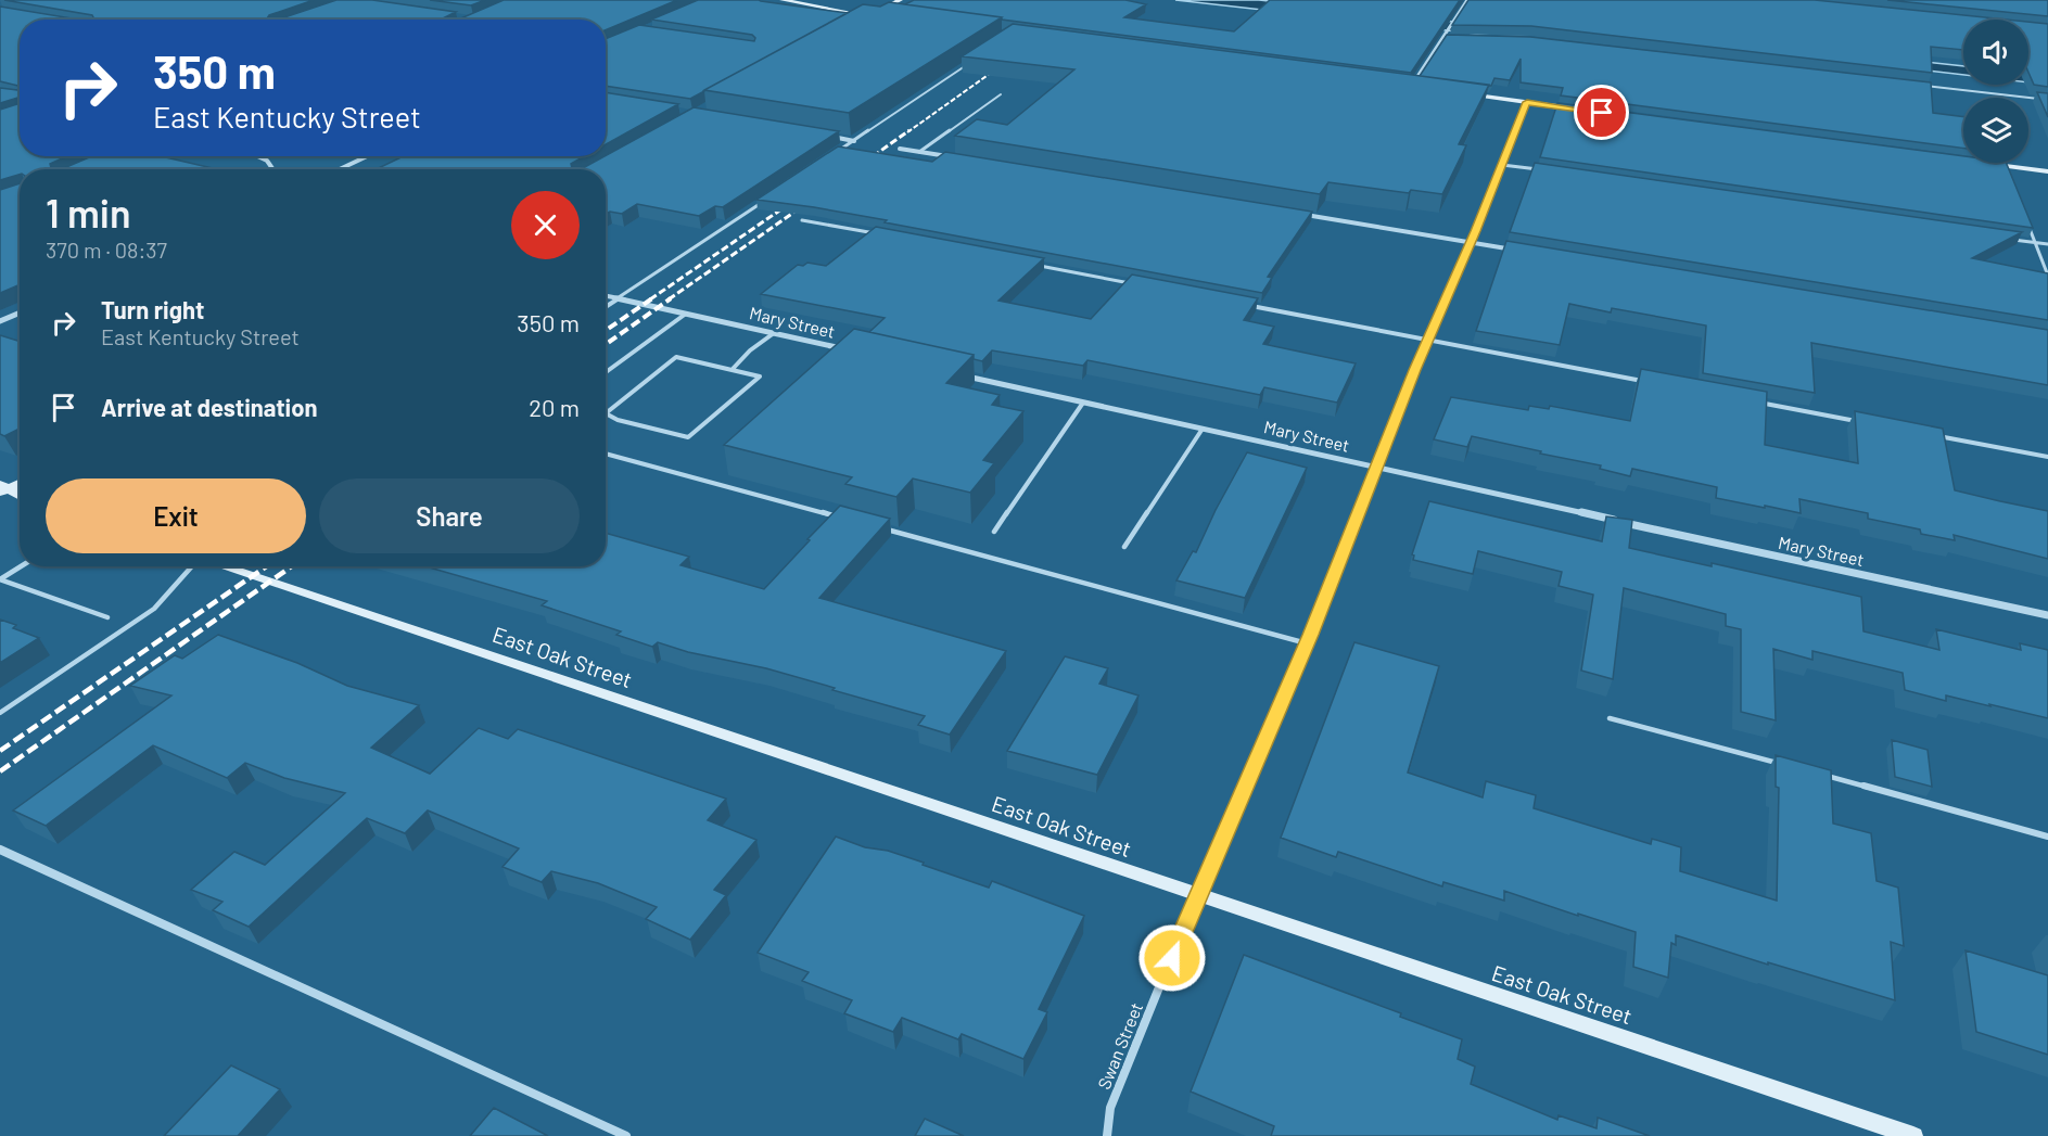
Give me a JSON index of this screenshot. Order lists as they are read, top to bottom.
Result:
{
  "streets": {
    "main road": ["East Oak Street"],
    "street": ["Mary Street", "Swan Street"]
  },
  "crossings": [
    ["Mary Street", "Swan Street"],
    ["East Oak Street", "Swan Street"]
  ],
  "page": {
    "turn": ["350 m", "East Kentucky Street"],
    "heading": ["1 min", "370 m · 08:37"],
    "list": [
      {
        "name": "Turn right",
        "note": "East Kentucky Street",
        "value": "350 m"
      },
      {
        "name": "Arrive at destination",
        "value": "20 m"
      }
    ],
    "buttons": ["Exit", "Share"]
  }
}
